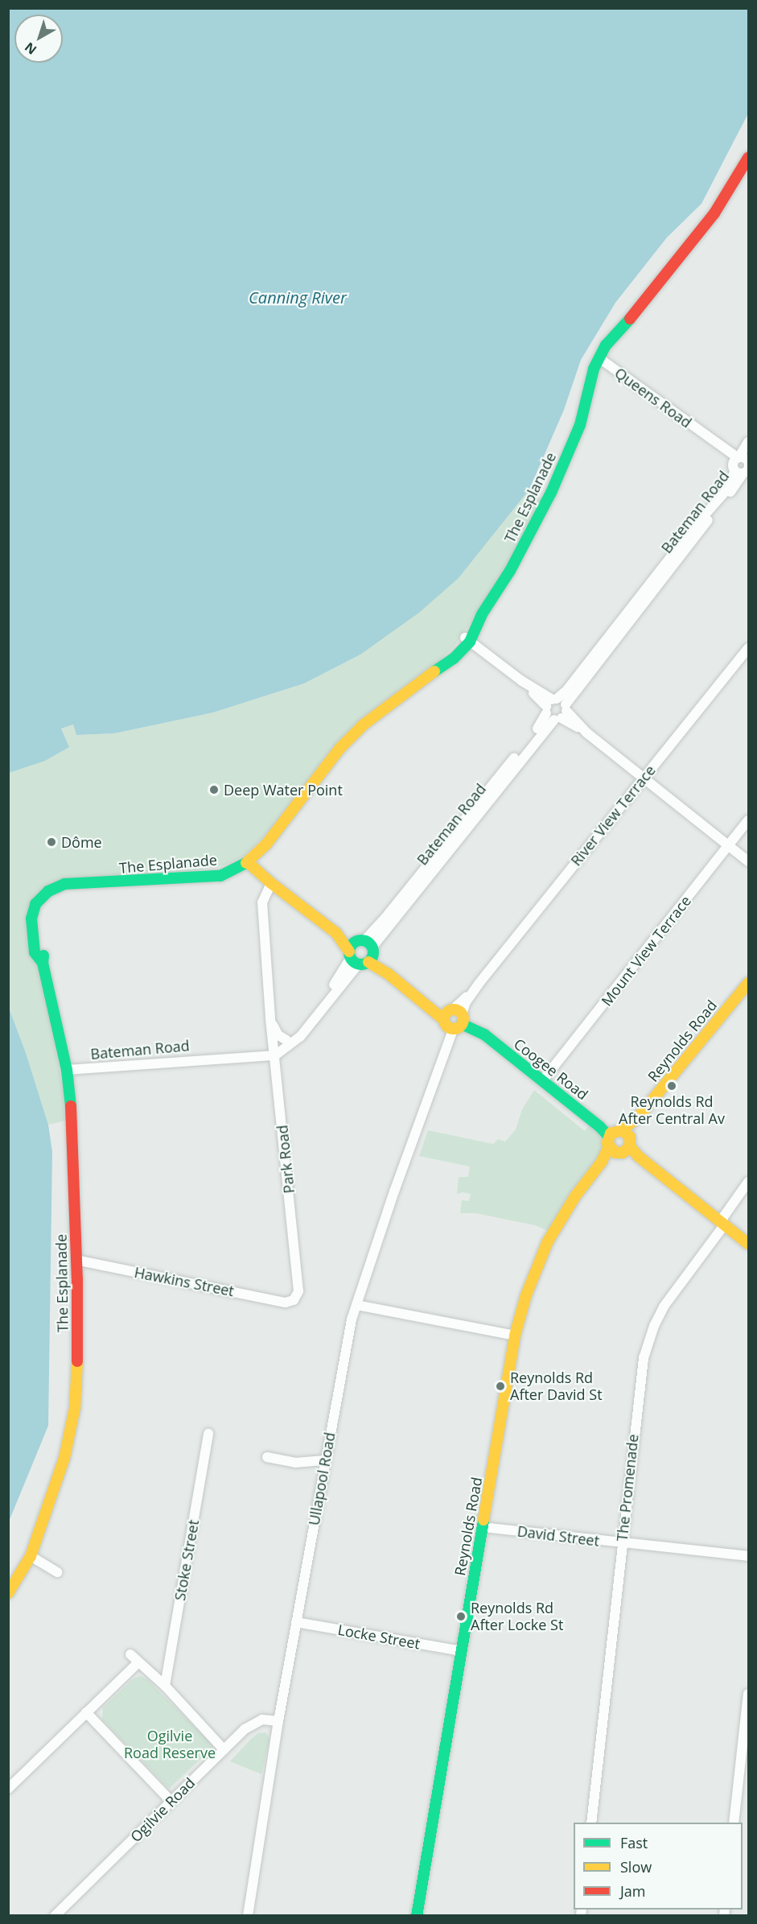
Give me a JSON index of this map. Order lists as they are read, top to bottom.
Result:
{
  "streets": {
    "street": [
      "Queens Road",
      "The Esplanade",
      "Bateman Road",
      "River View Terrace",
      "Mount View Terrace",
      "Reynolds Road",
      "Coogee Road",
      "Park Road",
      "Hawkins Street",
      "Ullapool Road",
      "The Promenade",
      "David Street",
      "Stoke Street",
      "Locke Street",
      "Ogilvie Road"
    ]
  },
  "crossings": [
    ["Queens Road", "The Esplanade"],
    ["Queens Road", "Bateman Road"],
    ["The Esplanade", "Bateman Road"],
    ["The Esplanade", "Coogee Road"],
    ["The Esplanade", "Hawkins Street"],
    ["Bateman Road", "Coogee Road"],
    ["Bateman Road", "Park Road"],
    ["River View Terrace", "Coogee Road"],
    ["River View Terrace", "Ullapool Road"],
    ["Mount View Terrace", "Coogee Road"],
    ["Reynolds Road", "Coogee Road"],
    ["Reynolds Road", "David Street"],
    ["Reynolds Road", "Locke Street"],
    ["Coogee Road", "Park Road"],
    ["Coogee Road", "Ullapool Road"],
    ["Coogee Road", "The Promenade"],
    ["Park Road", "Hawkins Street"],
    ["Ullapool Road", "Locke Street"],
    ["Ullapool Road", "Ogilvie Road"],
    ["The Promenade", "David Street"]
  ],
  "water": ["Canning River"],
  "parks": ["Ogilvie Road Reserve"],
  "places": [
    "Deep Water Point",
    "Dôme",
    "Reynolds Rd After Central Av",
    "Reynolds Rd After David St",
    "Reynolds Rd After Locke St"
  ],
  "legend": ["Fast", "Slow", "Jam"],
  "north": "bottom left"
}
